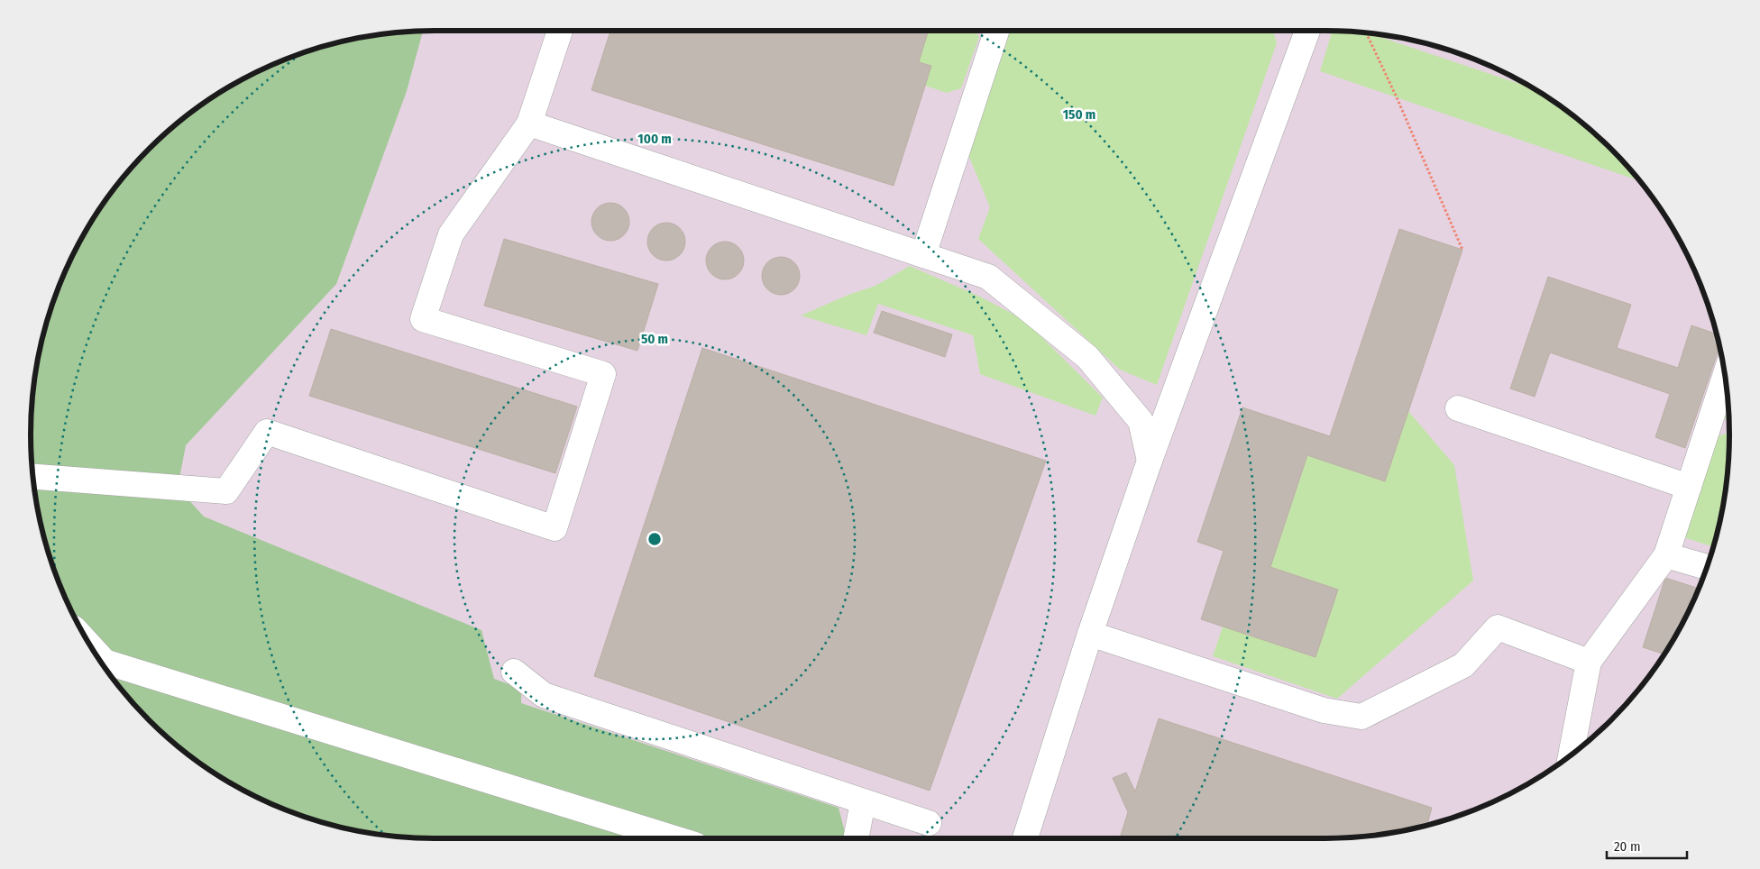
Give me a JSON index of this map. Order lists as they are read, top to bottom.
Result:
{
  "scale_bar": "20 m",
  "rings": ["150 m", "100 m", "50 m"]
}
